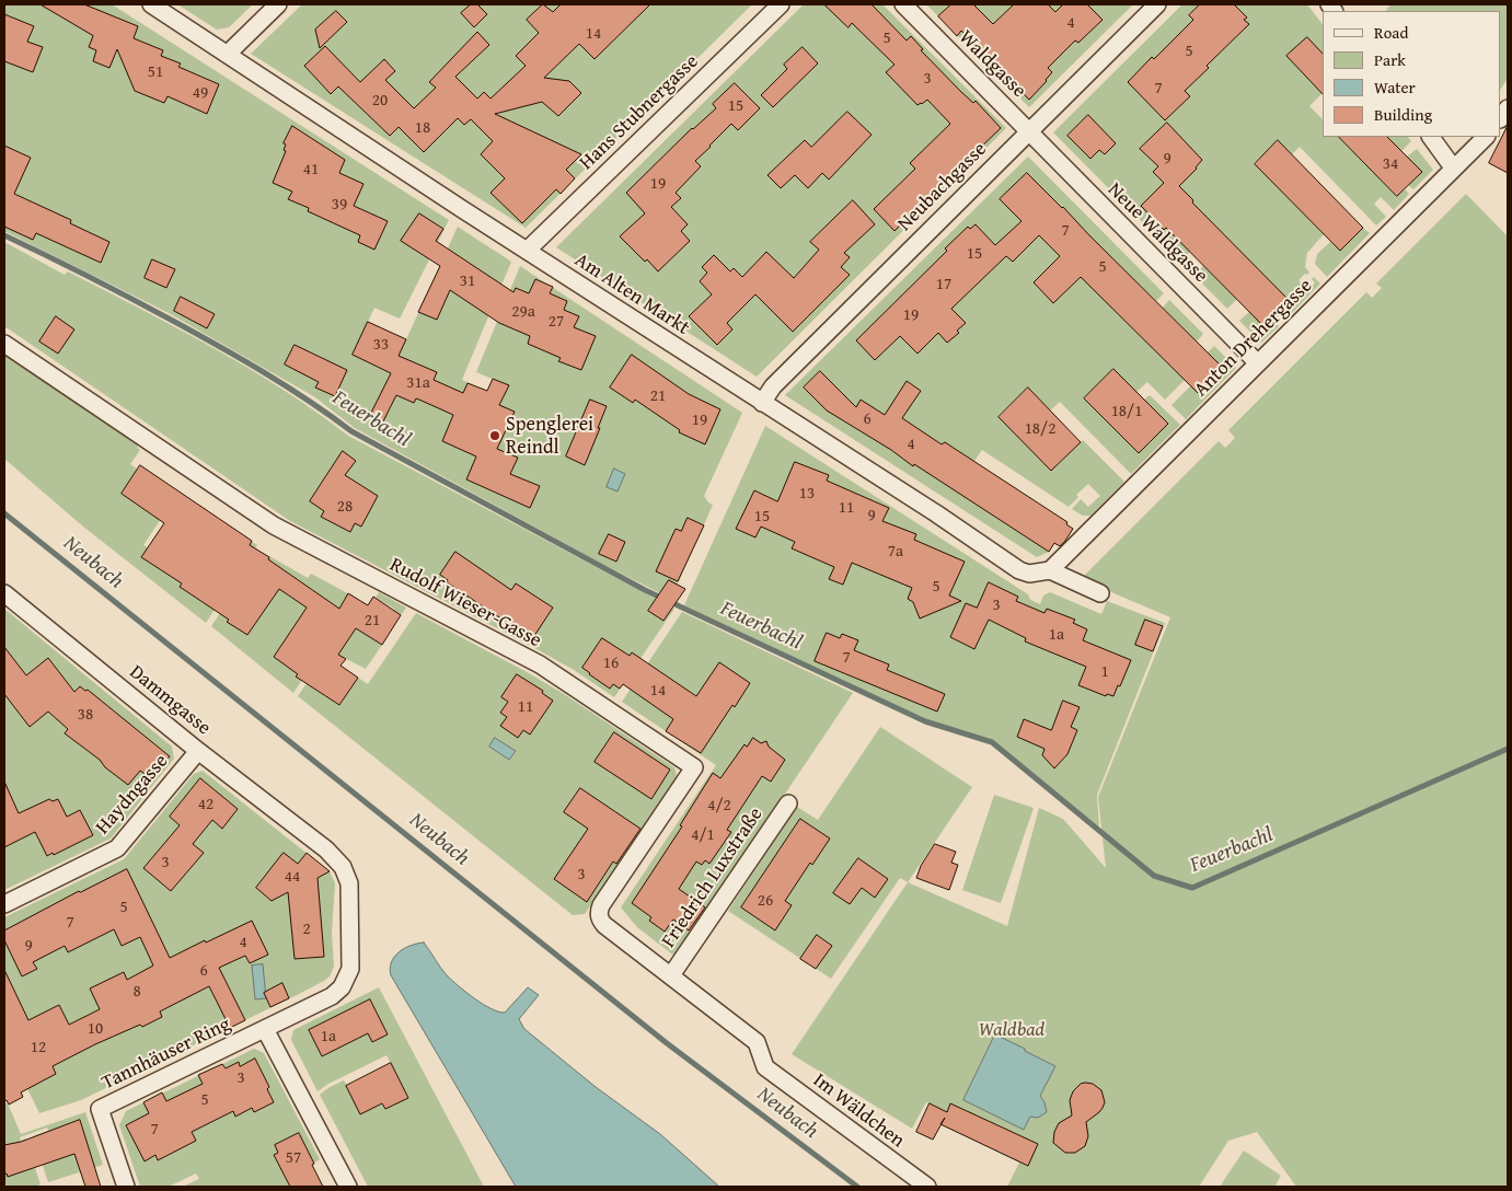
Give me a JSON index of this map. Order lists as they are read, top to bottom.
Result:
{
  "streets": {
    "street": [
      "Waldgasse",
      "Hans Stubnergasse",
      "Neubachgasse",
      "Neue Waldgasse",
      "Am Alten Markt",
      "Anton Drehergasse",
      "Rudolf Wieser-Gasse",
      "Dammgasse",
      "Haydngasse",
      "Friedrich Luxstraße",
      "Tannhäuser Ring",
      "Im Wäldchen"
    ]
  },
  "crossings": [
    ["Waldgasse", "Neubachgasse"],
    ["Waldgasse", "Neue Waldgasse"],
    ["Hans Stubnergasse", "Am Alten Markt"],
    ["Neubachgasse", "Neue Waldgasse"],
    ["Neubachgasse", "Am Alten Markt"],
    ["Neue Waldgasse", "Anton Drehergasse"],
    ["Am Alten Markt", "Anton Drehergasse"],
    ["Rudolf Wieser-Gasse", "Friedrich Luxstraße"],
    ["Dammgasse", "Haydngasse"],
    ["Dammgasse", "Tannhäuser Ring"],
    ["Friedrich Luxstraße", "Im Wäldchen"]
  ],
  "water": ["Feuerbachl", "Neubach"],
  "parks": ["Waldbad"],
  "places": ["Spenglerei Reindl"],
  "house_numbers": [
    "4",
    "14",
    "5",
    "5",
    "51",
    "3",
    "7",
    "49",
    "20",
    "15",
    "18",
    "9",
    "34",
    "41",
    "19",
    "39",
    "7",
    "15",
    "5",
    "31",
    "17",
    "29a",
    "19",
    "27",
    "33",
    "31a",
    "21",
    "18/1",
    "6",
    "19",
    "18/2",
    "4",
    "13",
    "28",
    "11",
    "9",
    "15",
    "7a",
    "5",
    "3",
    "21",
    "1a",
    "7",
    "16",
    "1",
    "14",
    "11",
    "38",
    "42",
    "4/2",
    "4/1",
    "3",
    "3",
    "44",
    "26",
    "5",
    "7",
    "2",
    "4",
    "9",
    "6",
    "8",
    "10",
    "1a",
    "12",
    "3",
    "5",
    "7",
    "57"
  ],
  "legend": [
    "Road",
    "Park",
    "Water",
    "Building"
  ]
}
